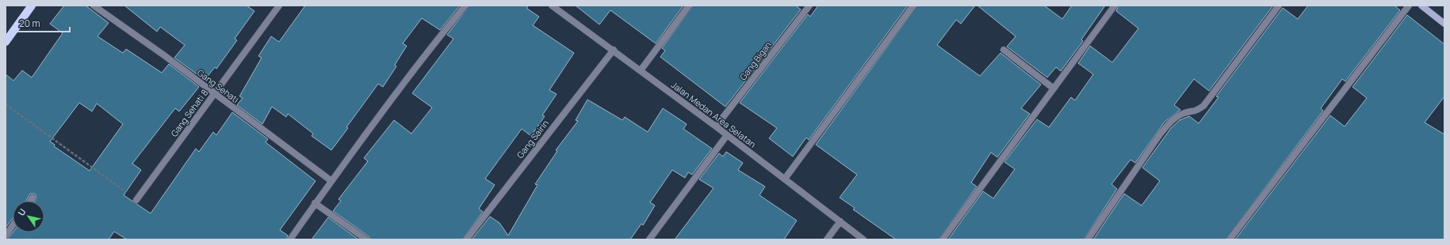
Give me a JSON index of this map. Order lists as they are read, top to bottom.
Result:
{
  "streets": {
    "street": [
      "Gang Bigan",
      "Gang Sehati",
      "Gang Sehati 8",
      "Jalan Medan Area Selatan",
      "Gang Sairin"
    ]
  },
  "crossings": [
    ["Gang Bigan", "Jalan Medan Area Selatan"],
    ["Gang Sehati", "Gang Sehati 8"],
    ["Jalan Medan Area Selatan", "Gang Sairin"]
  ],
  "scale_bar": "20 m",
  "north": "top left"
}
